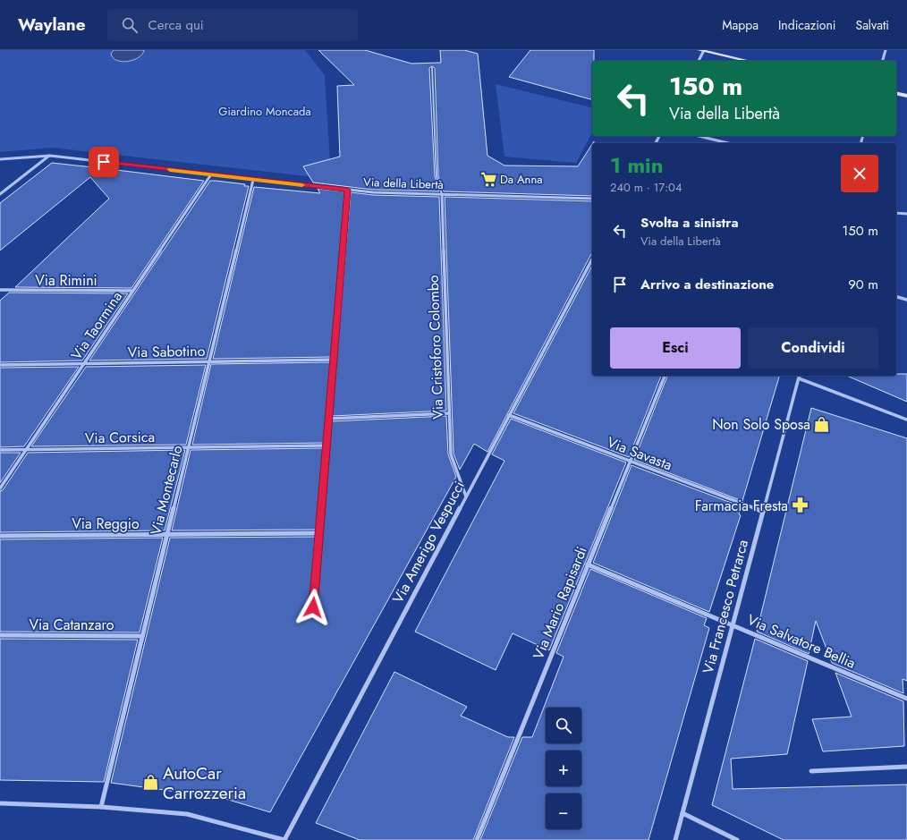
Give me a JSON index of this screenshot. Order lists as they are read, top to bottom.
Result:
{
  "streets": {
    "street": [
      "Via della Libertà",
      "Via Rimini",
      "Via Taormina",
      "Via Cristoforo Colombo",
      "Via Sabotino",
      "Via Corsica",
      "Via Savasta",
      "Via Montecarlo",
      "Via Reggio",
      "Via Amerigo Vespucci",
      "Via Mario Rapisardi",
      "Via Francesco Petrarca",
      "Via Catanzaro",
      "Via Salvatore Bellia"
    ]
  },
  "crossings": [
    ["Via della Libertà", "Via Taormina"],
    ["Via della Libertà", "Via Cristoforo Colombo"],
    ["Via della Libertà", "Via Montecarlo"],
    ["Via Rimini", "Via Taormina"],
    ["Via Taormina", "Via Sabotino"],
    ["Via Taormina", "Via Corsica"],
    ["Via Cristoforo Colombo", "Via Amerigo Vespucci"],
    ["Via Sabotino", "Via Montecarlo"],
    ["Via Corsica", "Via Montecarlo"],
    ["Via Savasta", "Via Amerigo Vespucci"],
    ["Via Savasta", "Via Mario Rapisardi"],
    ["Via Savasta", "Via Francesco Petrarca"],
    ["Via Montecarlo", "Via Reggio"],
    ["Via Montecarlo", "Via Catanzaro"],
    ["Via Mario Rapisardi", "Via Salvatore Bellia"],
    ["Via Francesco Petrarca", "Via Salvatore Bellia"]
  ],
  "parks": ["Giardino Moncada"],
  "places": {
    "supermarket": ["Da Anna"],
    "shop": ["Non Solo Sposa", "AutoCar Carrozzeria"],
    "pharmacy": ["Farmacia Fresta"]
  },
  "page": {
    "header": "Waylane",
    "search": "Cerca qui",
    "nav": ["Mappa", "Indicazioni", "Salvati"],
    "turn": ["150 m", "Via della Libertà"],
    "heading": ["1 min", "240 m · 17:04"],
    "list": [
      {
        "name": "Svolta a sinistra",
        "note": "Via della Libertà",
        "value": "150 m"
      },
      {
        "name": "Arrivo a destinazione",
        "value": "90 m"
      }
    ],
    "buttons": ["Esci", "Condividi"],
    "map_buttons": ["+", "−"]
  }
}
